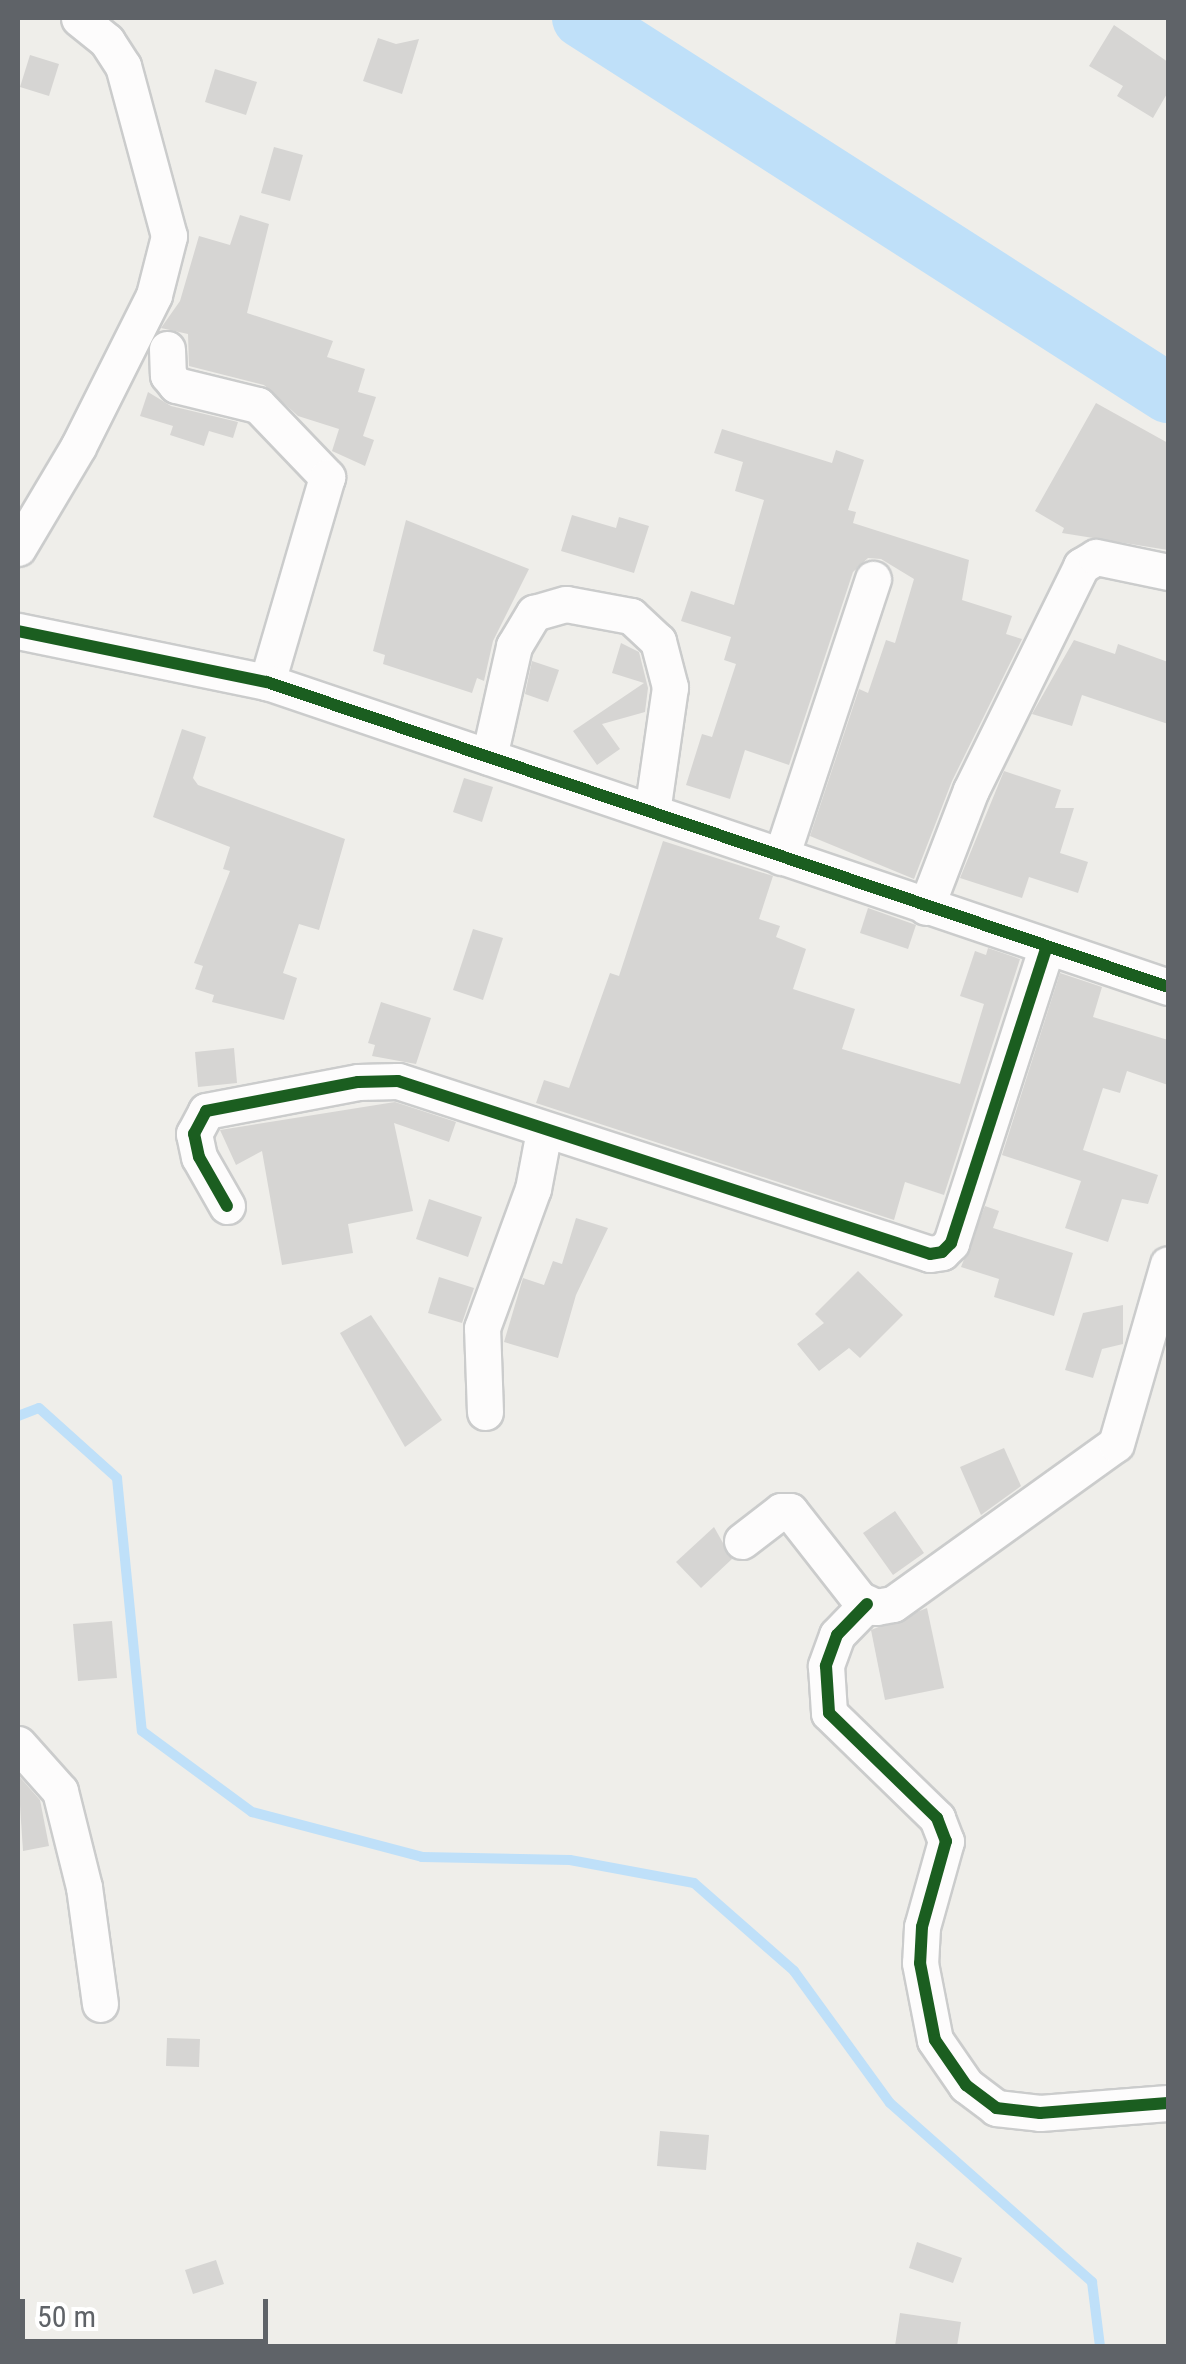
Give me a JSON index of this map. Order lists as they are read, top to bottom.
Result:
{
  "scale_bar": "50 m"
}
